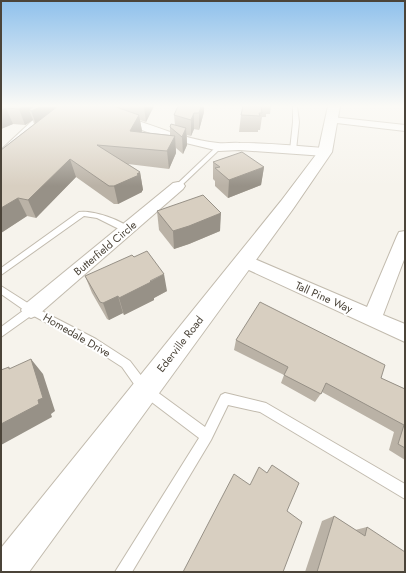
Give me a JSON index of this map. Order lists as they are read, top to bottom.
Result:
{
  "streets": {
    "street": ["Butterfield Circle", "Tall Pine Way", "Ederville Road"],
    "lane": ["Homedale Drive"]
  },
  "crossings": [
    ["Butterfield Circle", "Homedale Drive"],
    ["Tall Pine Way", "Ederville Road"],
    ["Homedale Drive", "Ederville Road"]
  ]
}
